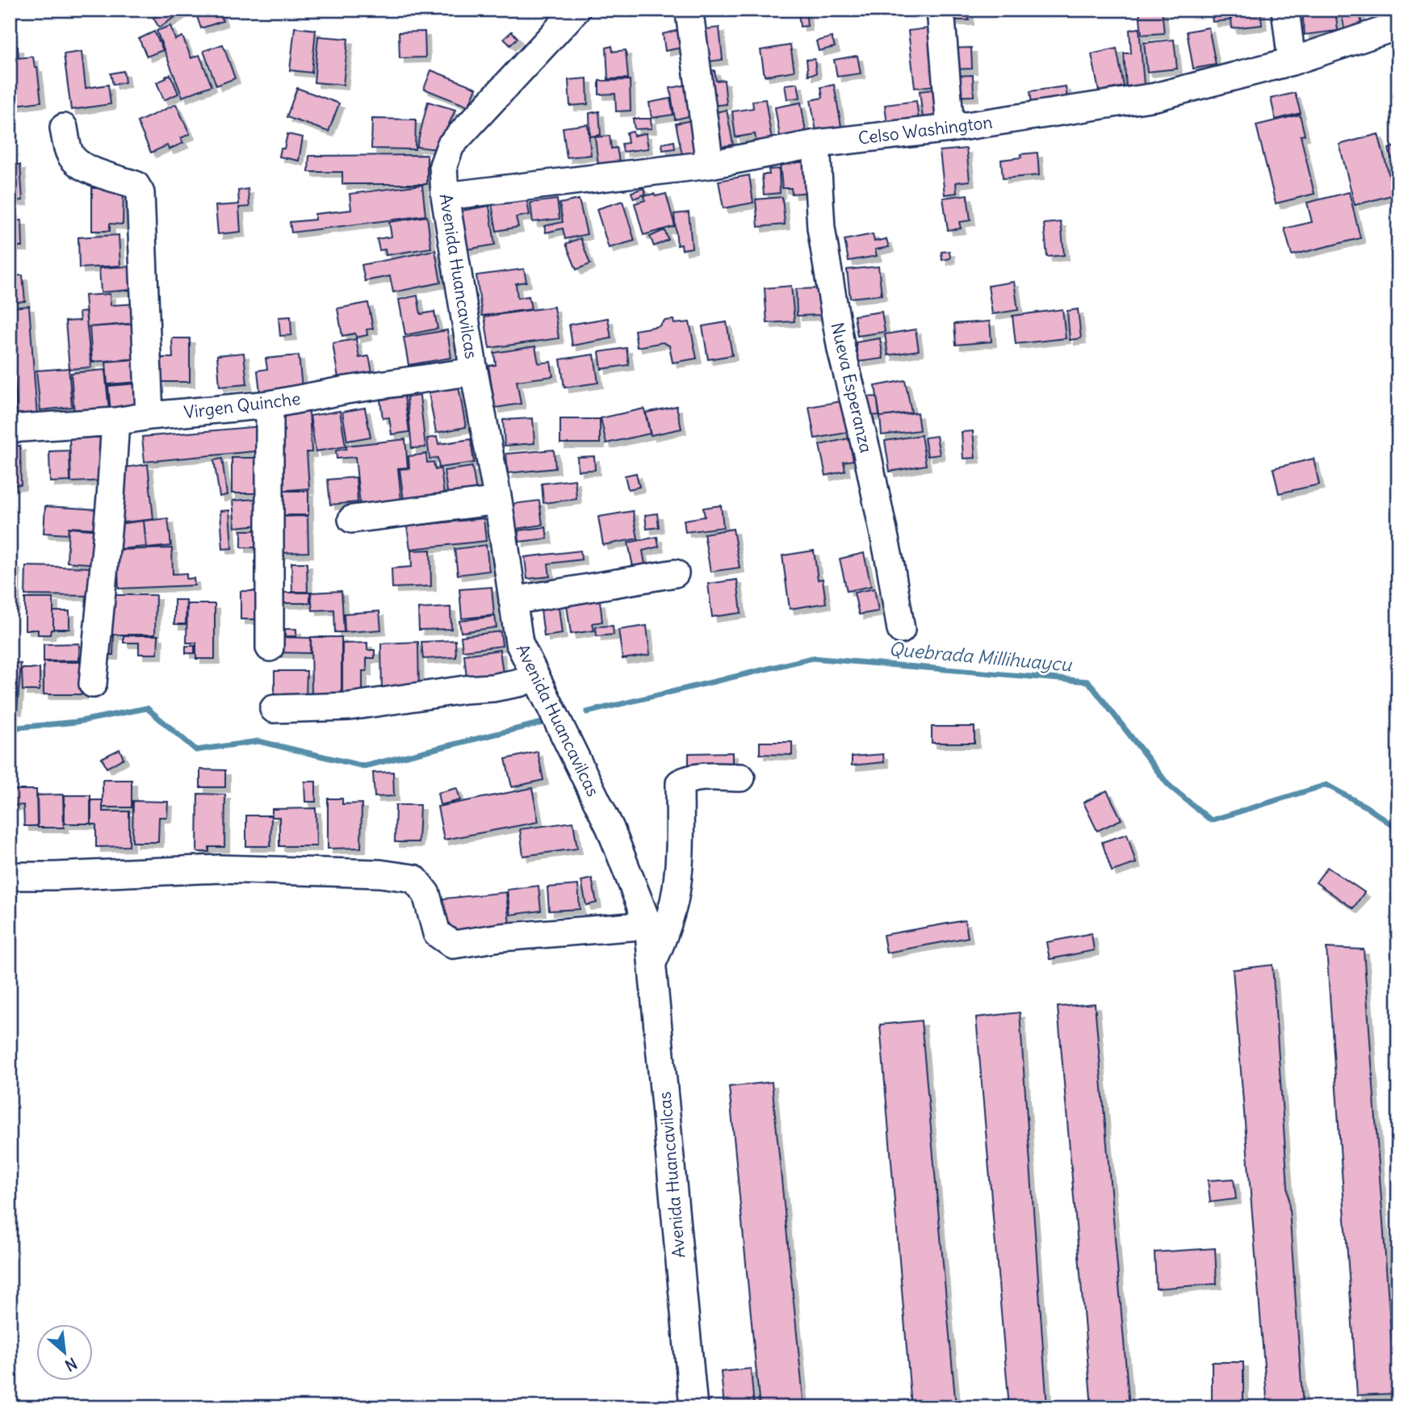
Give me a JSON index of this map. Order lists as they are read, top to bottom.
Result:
{
  "streets": {
    "street": [
      "Celso Washington",
      "Avenida Huancavilcas",
      "Nueva Esperanza",
      "Virgen Quinche"
    ]
  },
  "crossings": [
    ["Celso Washington", "Avenida Huancavilcas"],
    ["Celso Washington", "Nueva Esperanza"],
    ["Avenida Huancavilcas", "Virgen Quinche"]
  ],
  "water": ["Quebrada Millihuaycu"],
  "north": "bottom right"
}
